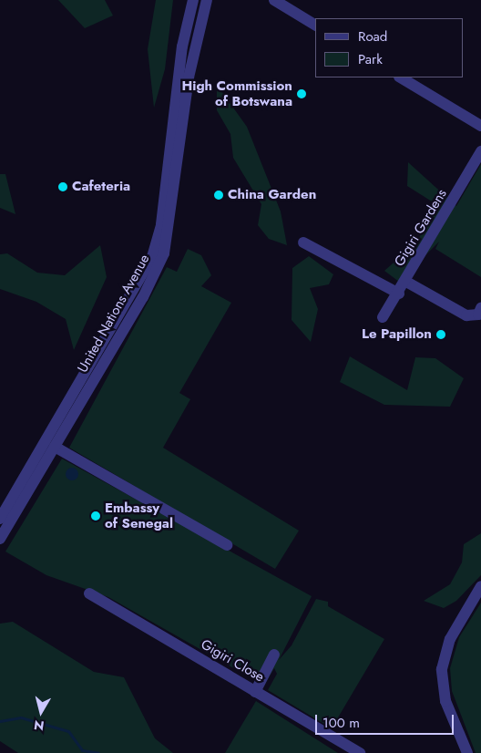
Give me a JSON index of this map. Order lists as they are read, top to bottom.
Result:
{
  "streets": {
    "street": ["Gigiri Gardens", "United Nations Avenue", "Gigiri Close"]
  },
  "places": [
    "High Commission of Botswana",
    "Cafeteria",
    "China Garden",
    "Le Papillon",
    "Embassy of Senegal"
  ],
  "legend": ["Road", "Park"],
  "scale_bar": "100 m",
  "north": "bottom"
}
